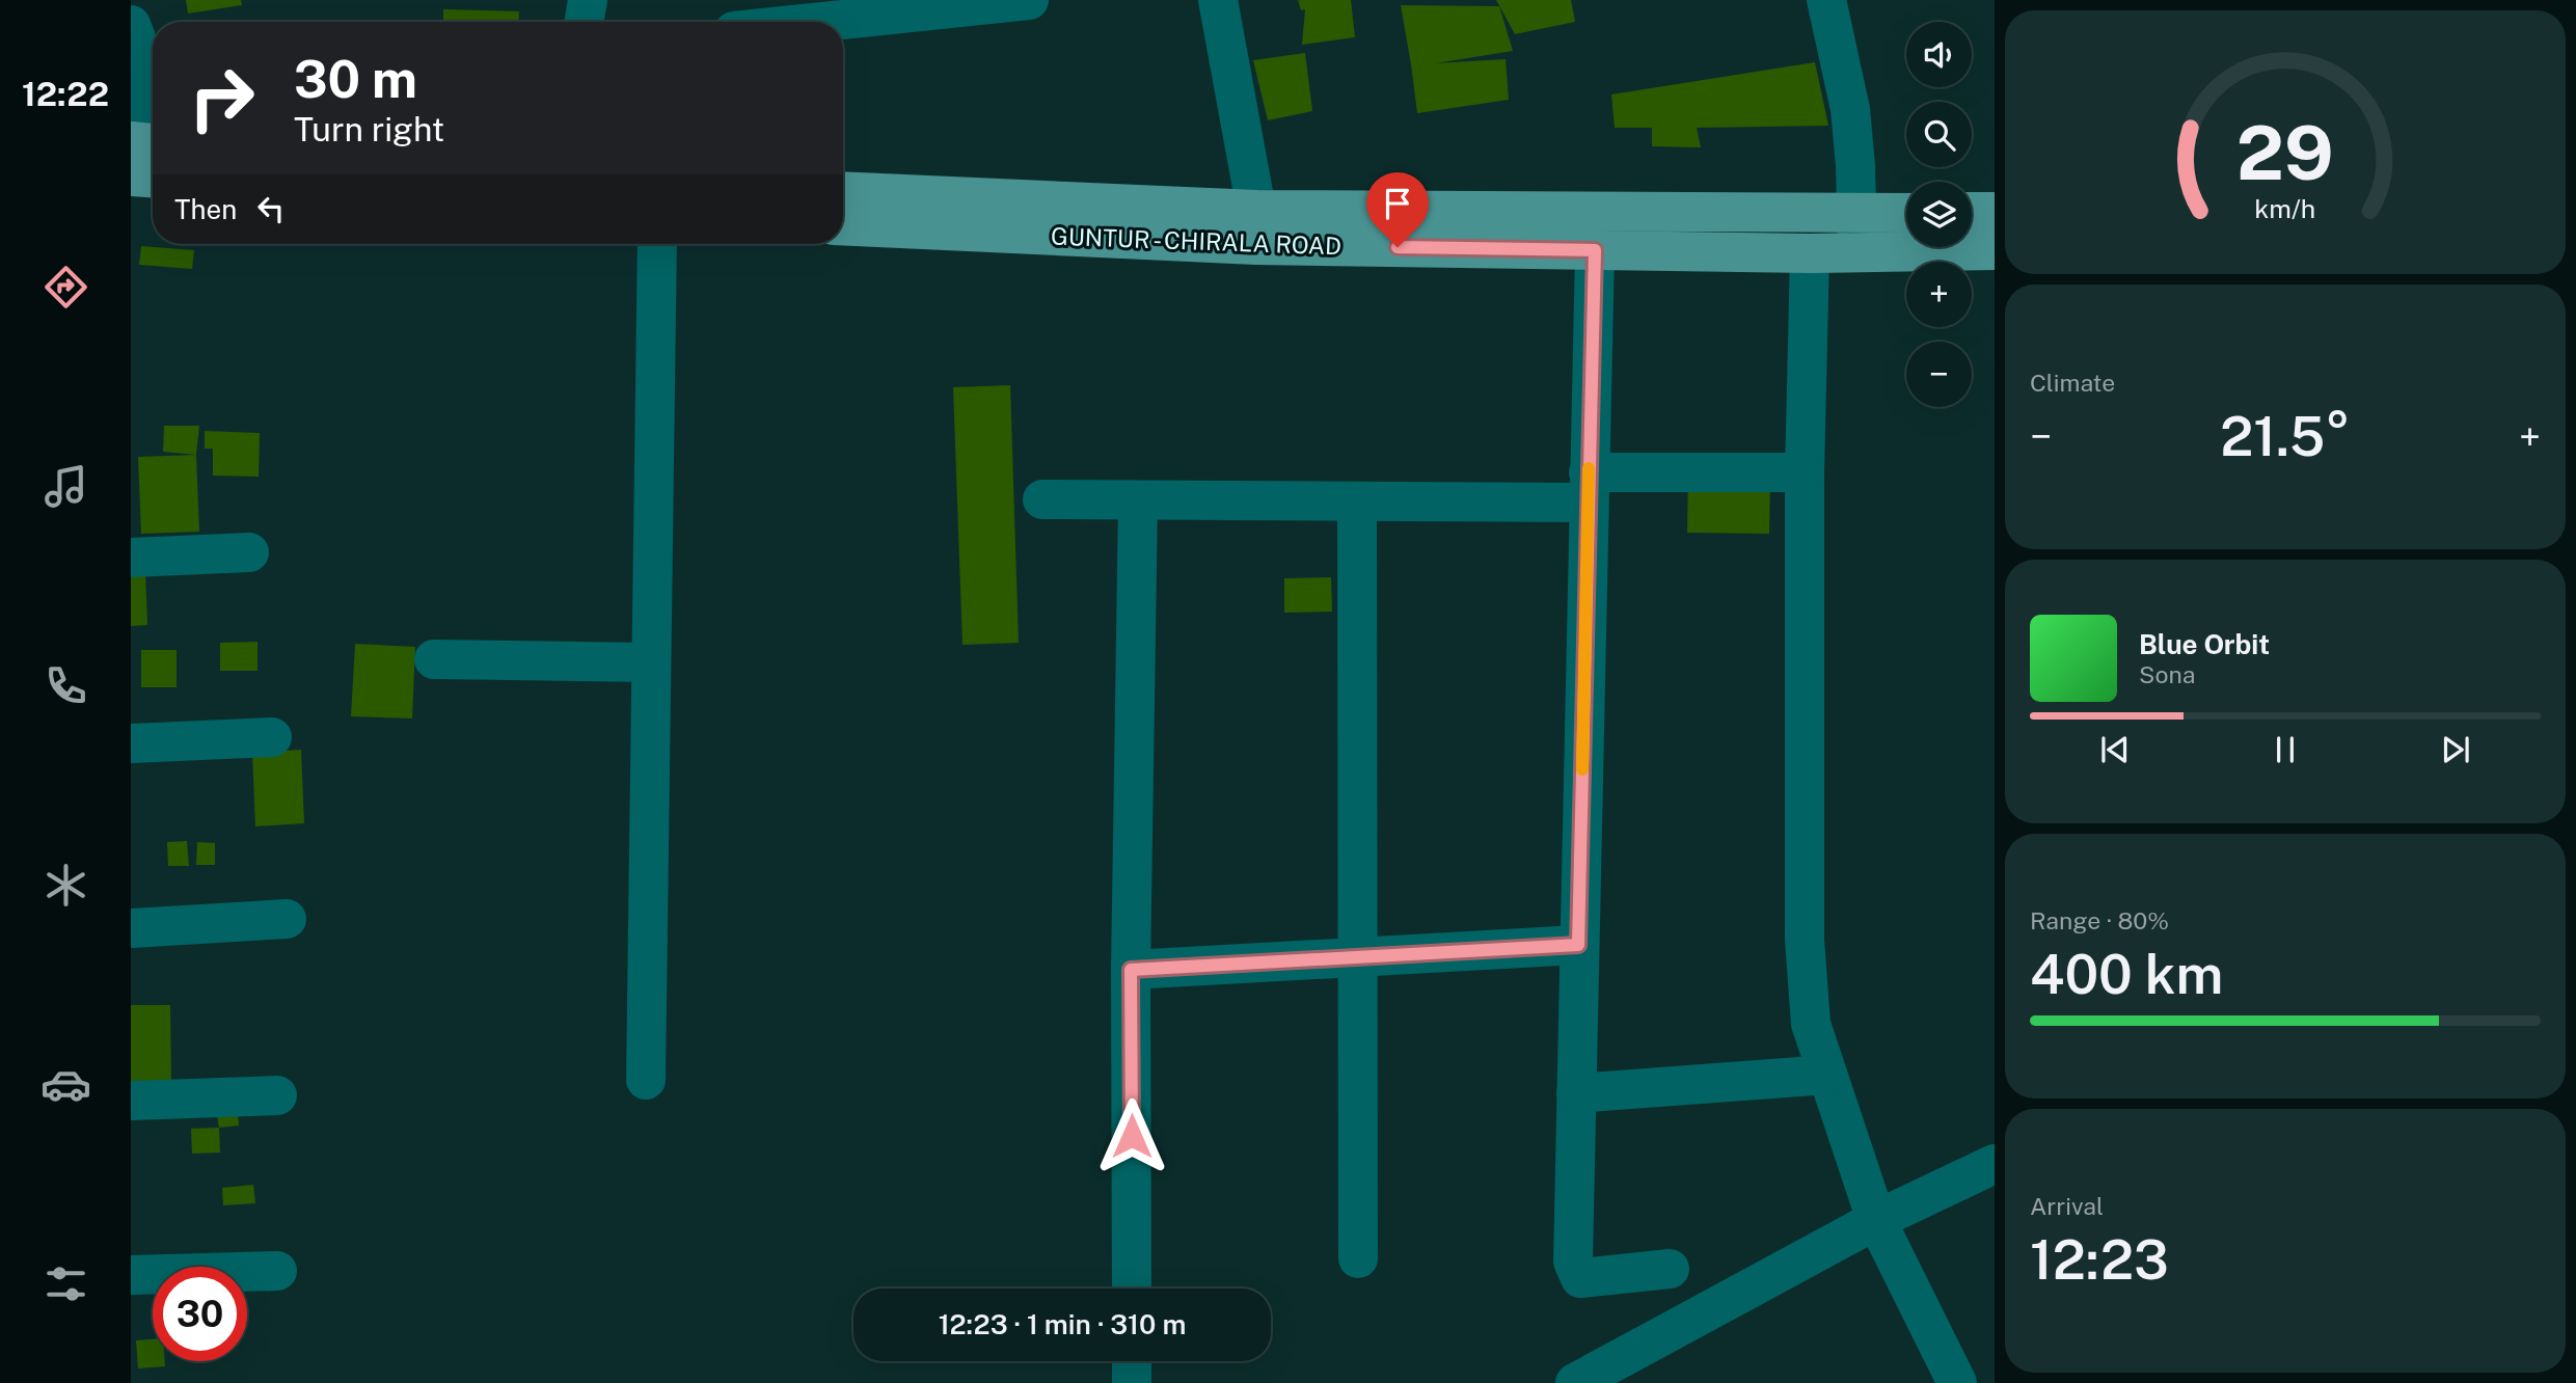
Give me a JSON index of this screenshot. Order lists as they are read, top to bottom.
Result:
{
  "streets": {
    "main road": ["GUNTUR - CHIRALA ROAD"]
  },
  "page": {
    "tabs": "12:22",
    "map_buttons": ["+", "−"],
    "turn": ["30 m", "Turn right"],
    "then": "Then",
    "tile": [
      "Climate",
      ["Range · 80%", "400 km"],
      ["Arrival", "12:23"]
    ],
    "heat": ["−", "21.5°", "+"],
    "song": ["Blue Orbit", "Sona"],
    "limit": "30",
    "trip": "12:23 · 1 min · 310 m",
    "gauge": ["29", "km/h"]
  }
}
